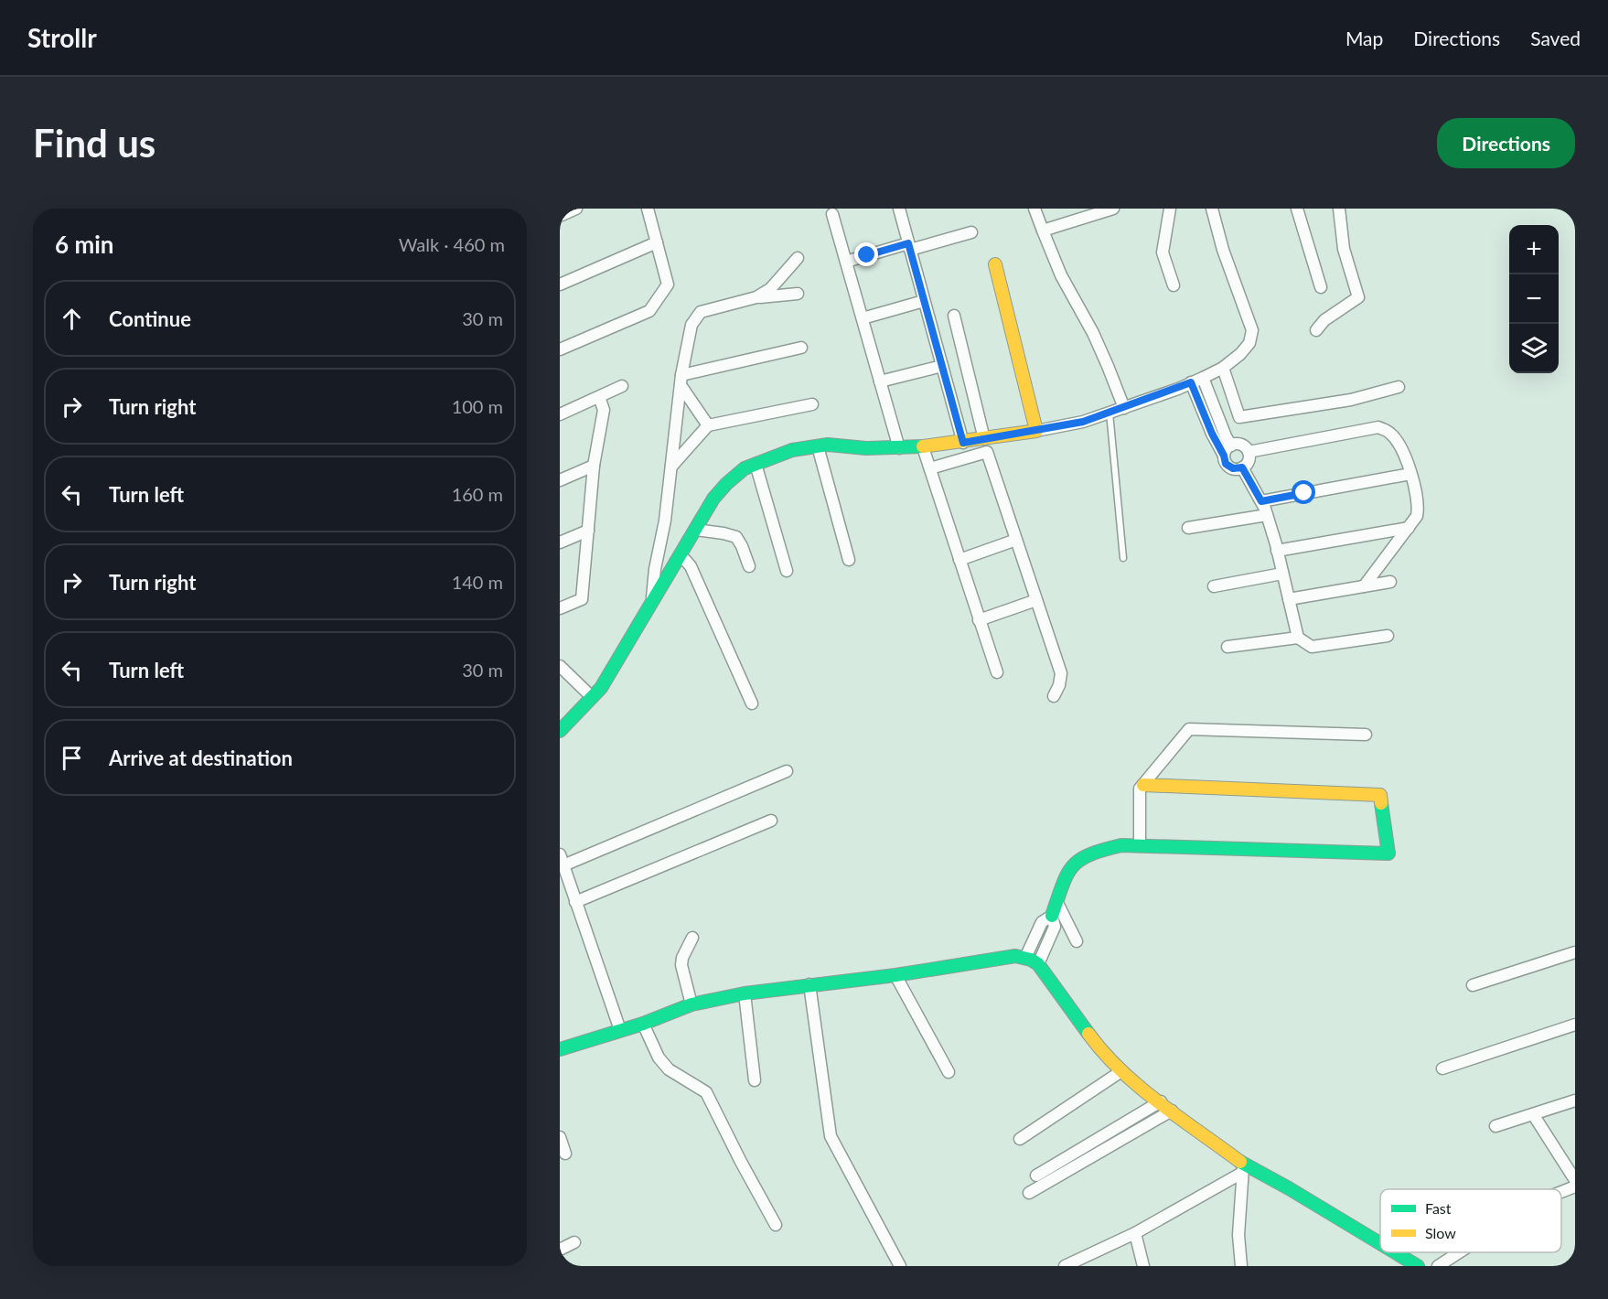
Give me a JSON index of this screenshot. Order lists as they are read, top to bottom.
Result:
{
  "legend": ["Fast", "Slow"],
  "page": {
    "header": "Strollr",
    "nav": ["Map", "Directions", "Saved"],
    "buttons": "Directions",
    "title": "Find us",
    "heading": ["6 min", "Walk · 460 m"],
    "map_buttons": ["+", "−"],
    "list": [
      ["Continue", "30 m"],
      ["Turn right", "100 m"],
      ["Turn left", "160 m"],
      ["Turn right", "140 m"],
      ["Turn left", "30 m"],
      "Arrive at destination"
    ]
  }
}
